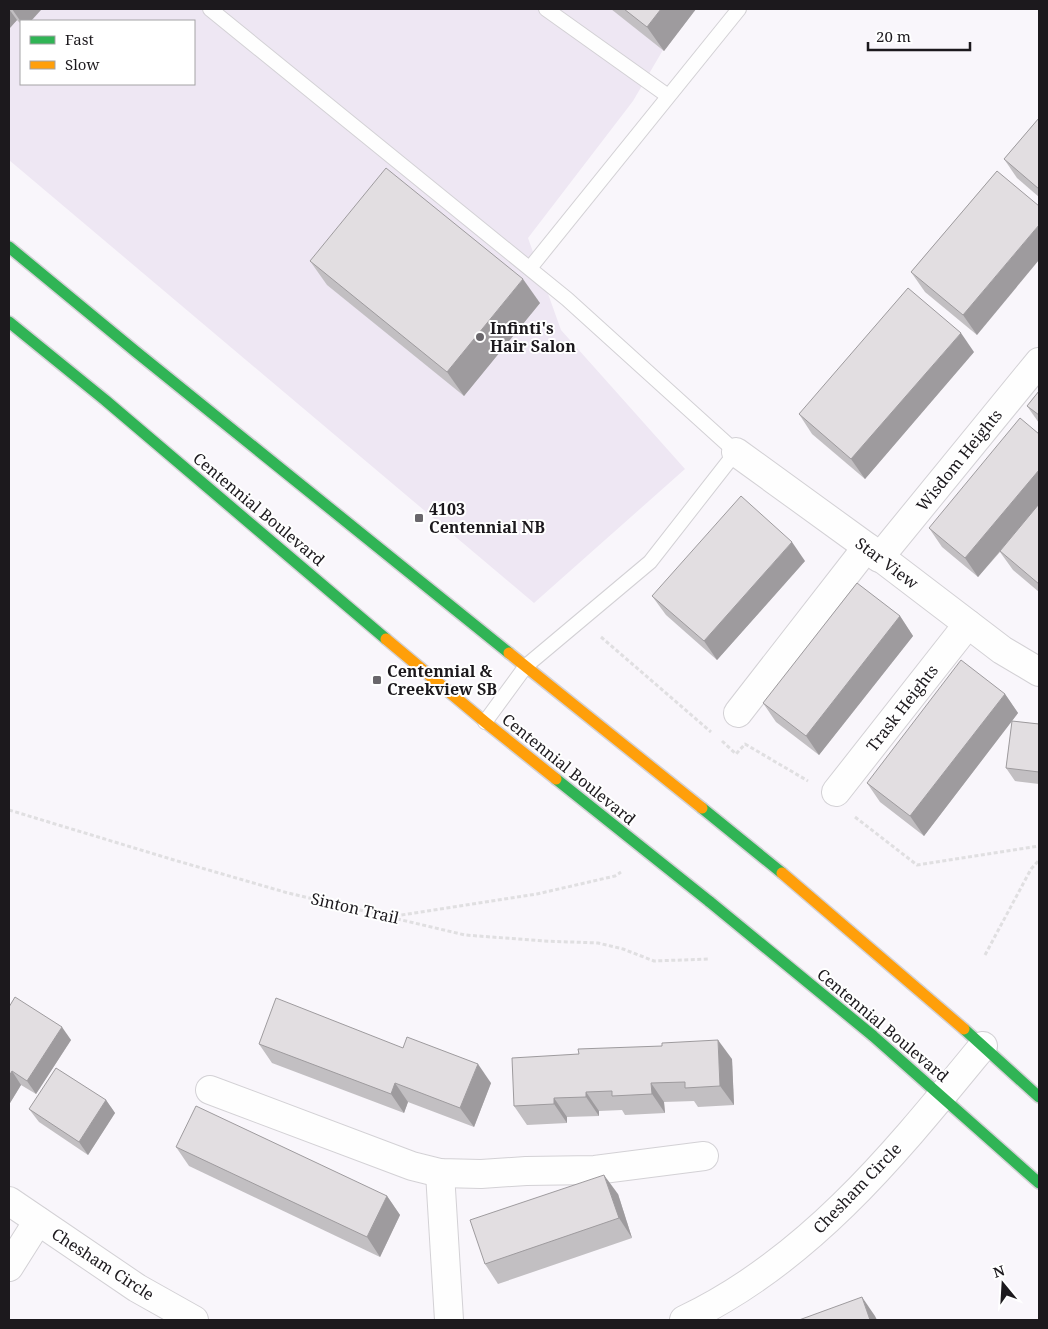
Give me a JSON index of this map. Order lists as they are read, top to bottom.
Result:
{
  "streets": {
    "main road": ["Centennial Boulevard"],
    "street": [
      "Wisdom Heights",
      "Star View",
      "Trask Heights",
      "Chesham Circle"
    ],
    "path": ["Sinton Trail"]
  },
  "crossings": [
    ["Wisdom Heights", "Star View"],
    ["Centennial Boulevard", "Chesham Circle"],
    ["Star View", "Trask Heights"]
  ],
  "places": {
    "other": ["Infinti's Hair Salon"],
    "transit": ["4103 Centennial NB", "Centennial & Creekview SB"]
  },
  "legend": ["Fast", "Slow"],
  "scale_bar": "20 m",
  "north": "top"
}
